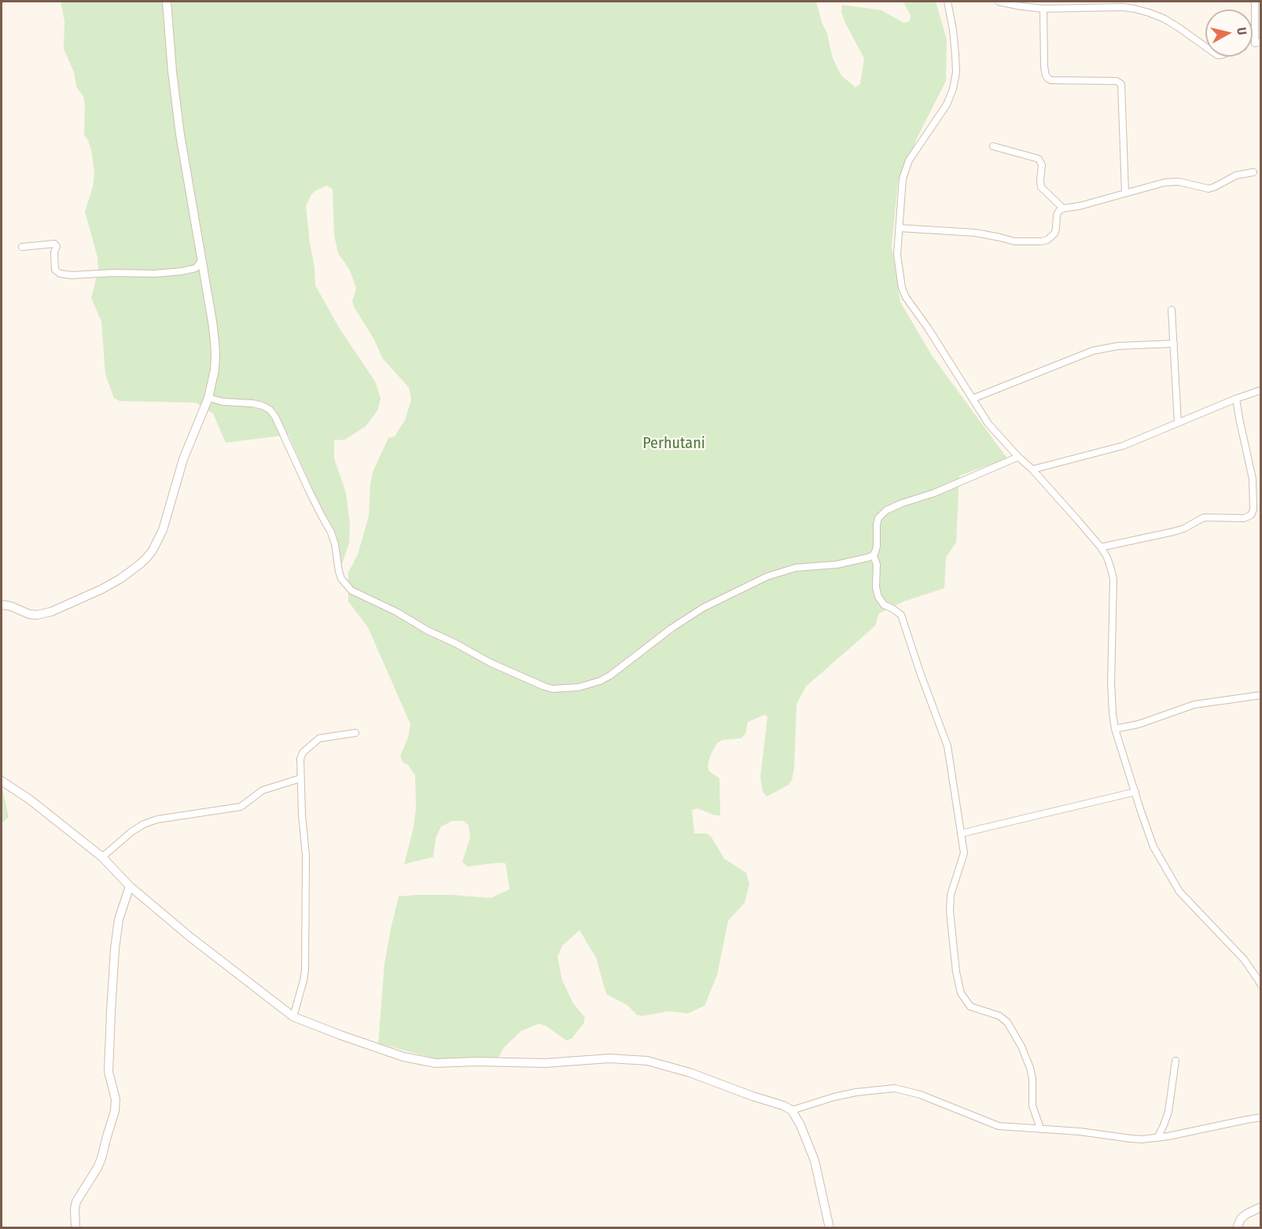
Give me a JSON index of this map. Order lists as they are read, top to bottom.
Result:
{
  "parks": ["Perhutani"],
  "north": "right"
}
